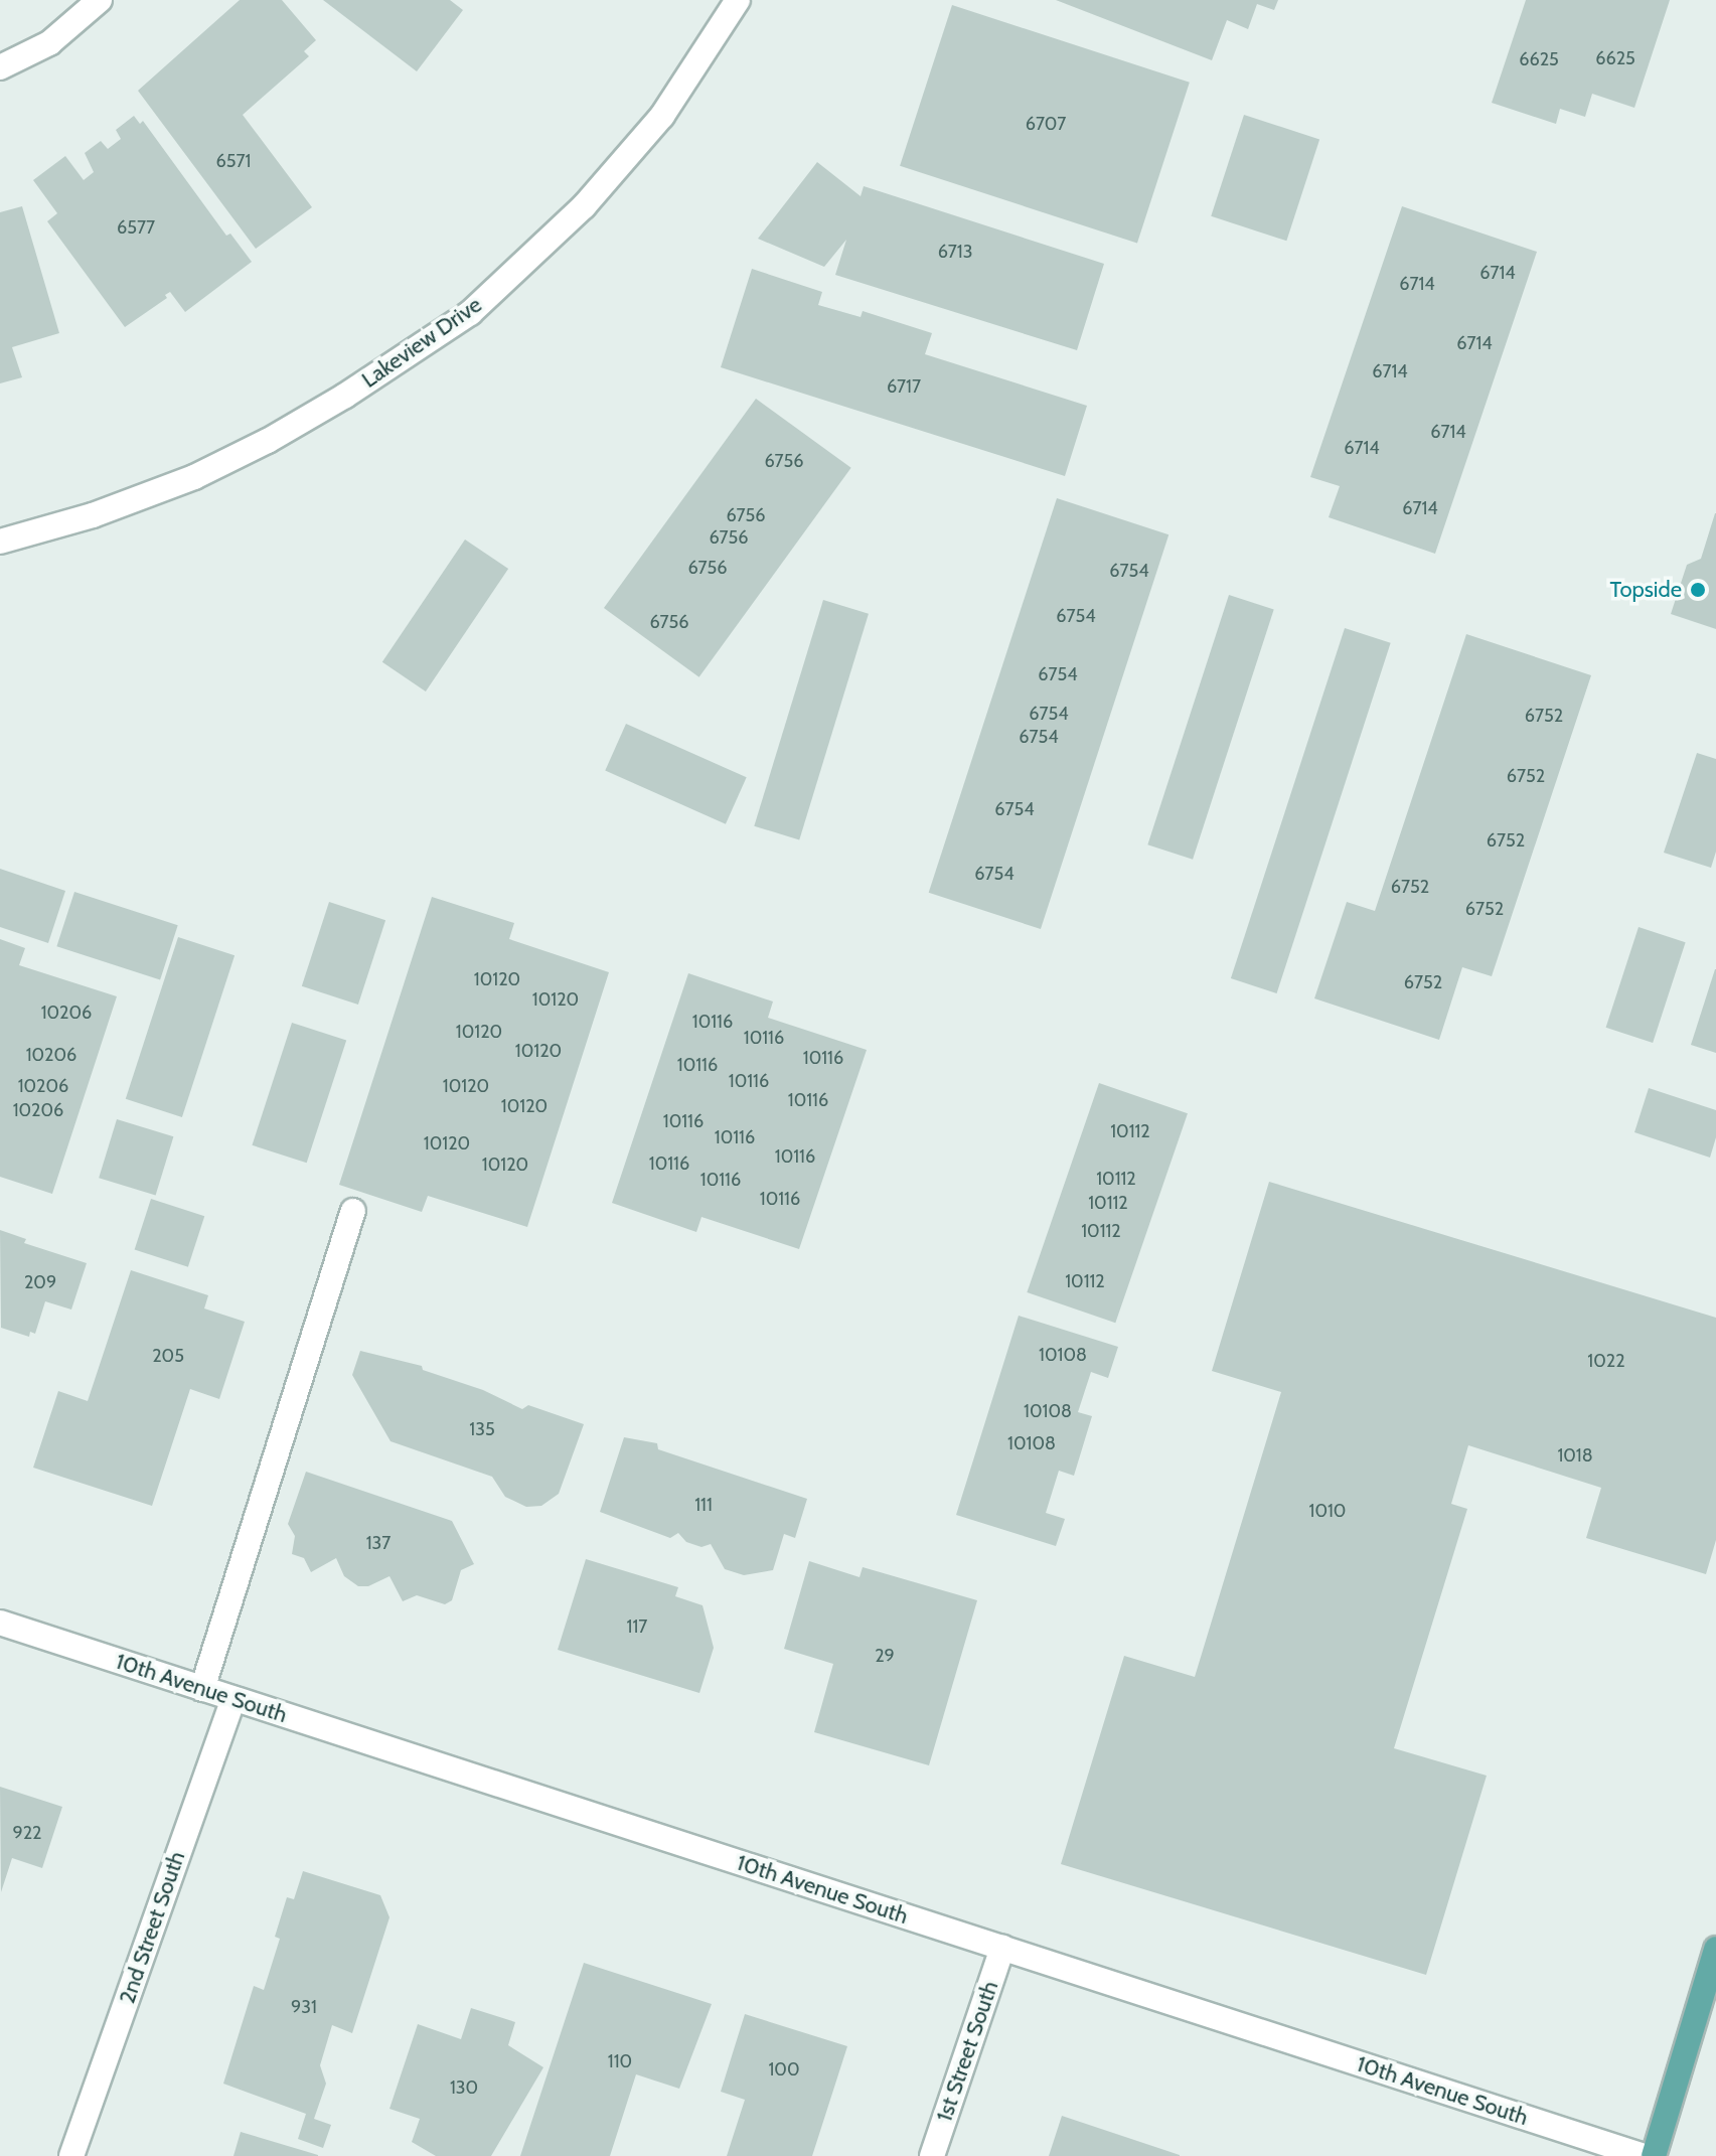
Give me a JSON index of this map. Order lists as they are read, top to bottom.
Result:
{
  "streets": {
    "street": [
      "Lakeview Drive",
      "10th Avenue South",
      "2nd Street South",
      "1st Street South"
    ]
  },
  "crossings": [
    ["10th Avenue South", "2nd Street South"],
    ["10th Avenue South", "1st Street South"]
  ],
  "places": ["Topside"],
  "house_numbers": [
    "6625",
    "6625",
    "6707",
    "6571",
    "6577",
    "6713",
    "6714",
    "6714",
    "6714",
    "6714",
    "6717",
    "6714",
    "6714",
    "6756",
    "6714",
    "6756",
    "6756",
    "6756",
    "6754",
    "6754",
    "6756",
    "6754",
    "6754",
    "6752",
    "6754",
    "6752",
    "6754",
    "6752",
    "6754",
    "6752",
    "6752",
    "10120",
    "6752",
    "10120",
    "10206",
    "10116",
    "10120",
    "10116",
    "10120",
    "10206",
    "10116",
    "10116",
    "10116",
    "10206",
    "10120",
    "10116",
    "10120",
    "10206",
    "10116",
    "10112",
    "10116",
    "10120",
    "10116",
    "10116",
    "10120",
    "10112",
    "10116",
    "10116",
    "10112",
    "10112",
    "10112",
    "209",
    "10108",
    "205",
    "1022",
    "10108",
    "135",
    "10108",
    "1018",
    "111",
    "1010",
    "137",
    "117",
    "29",
    "922",
    "931",
    "110",
    "100",
    "130"
  ]
}
